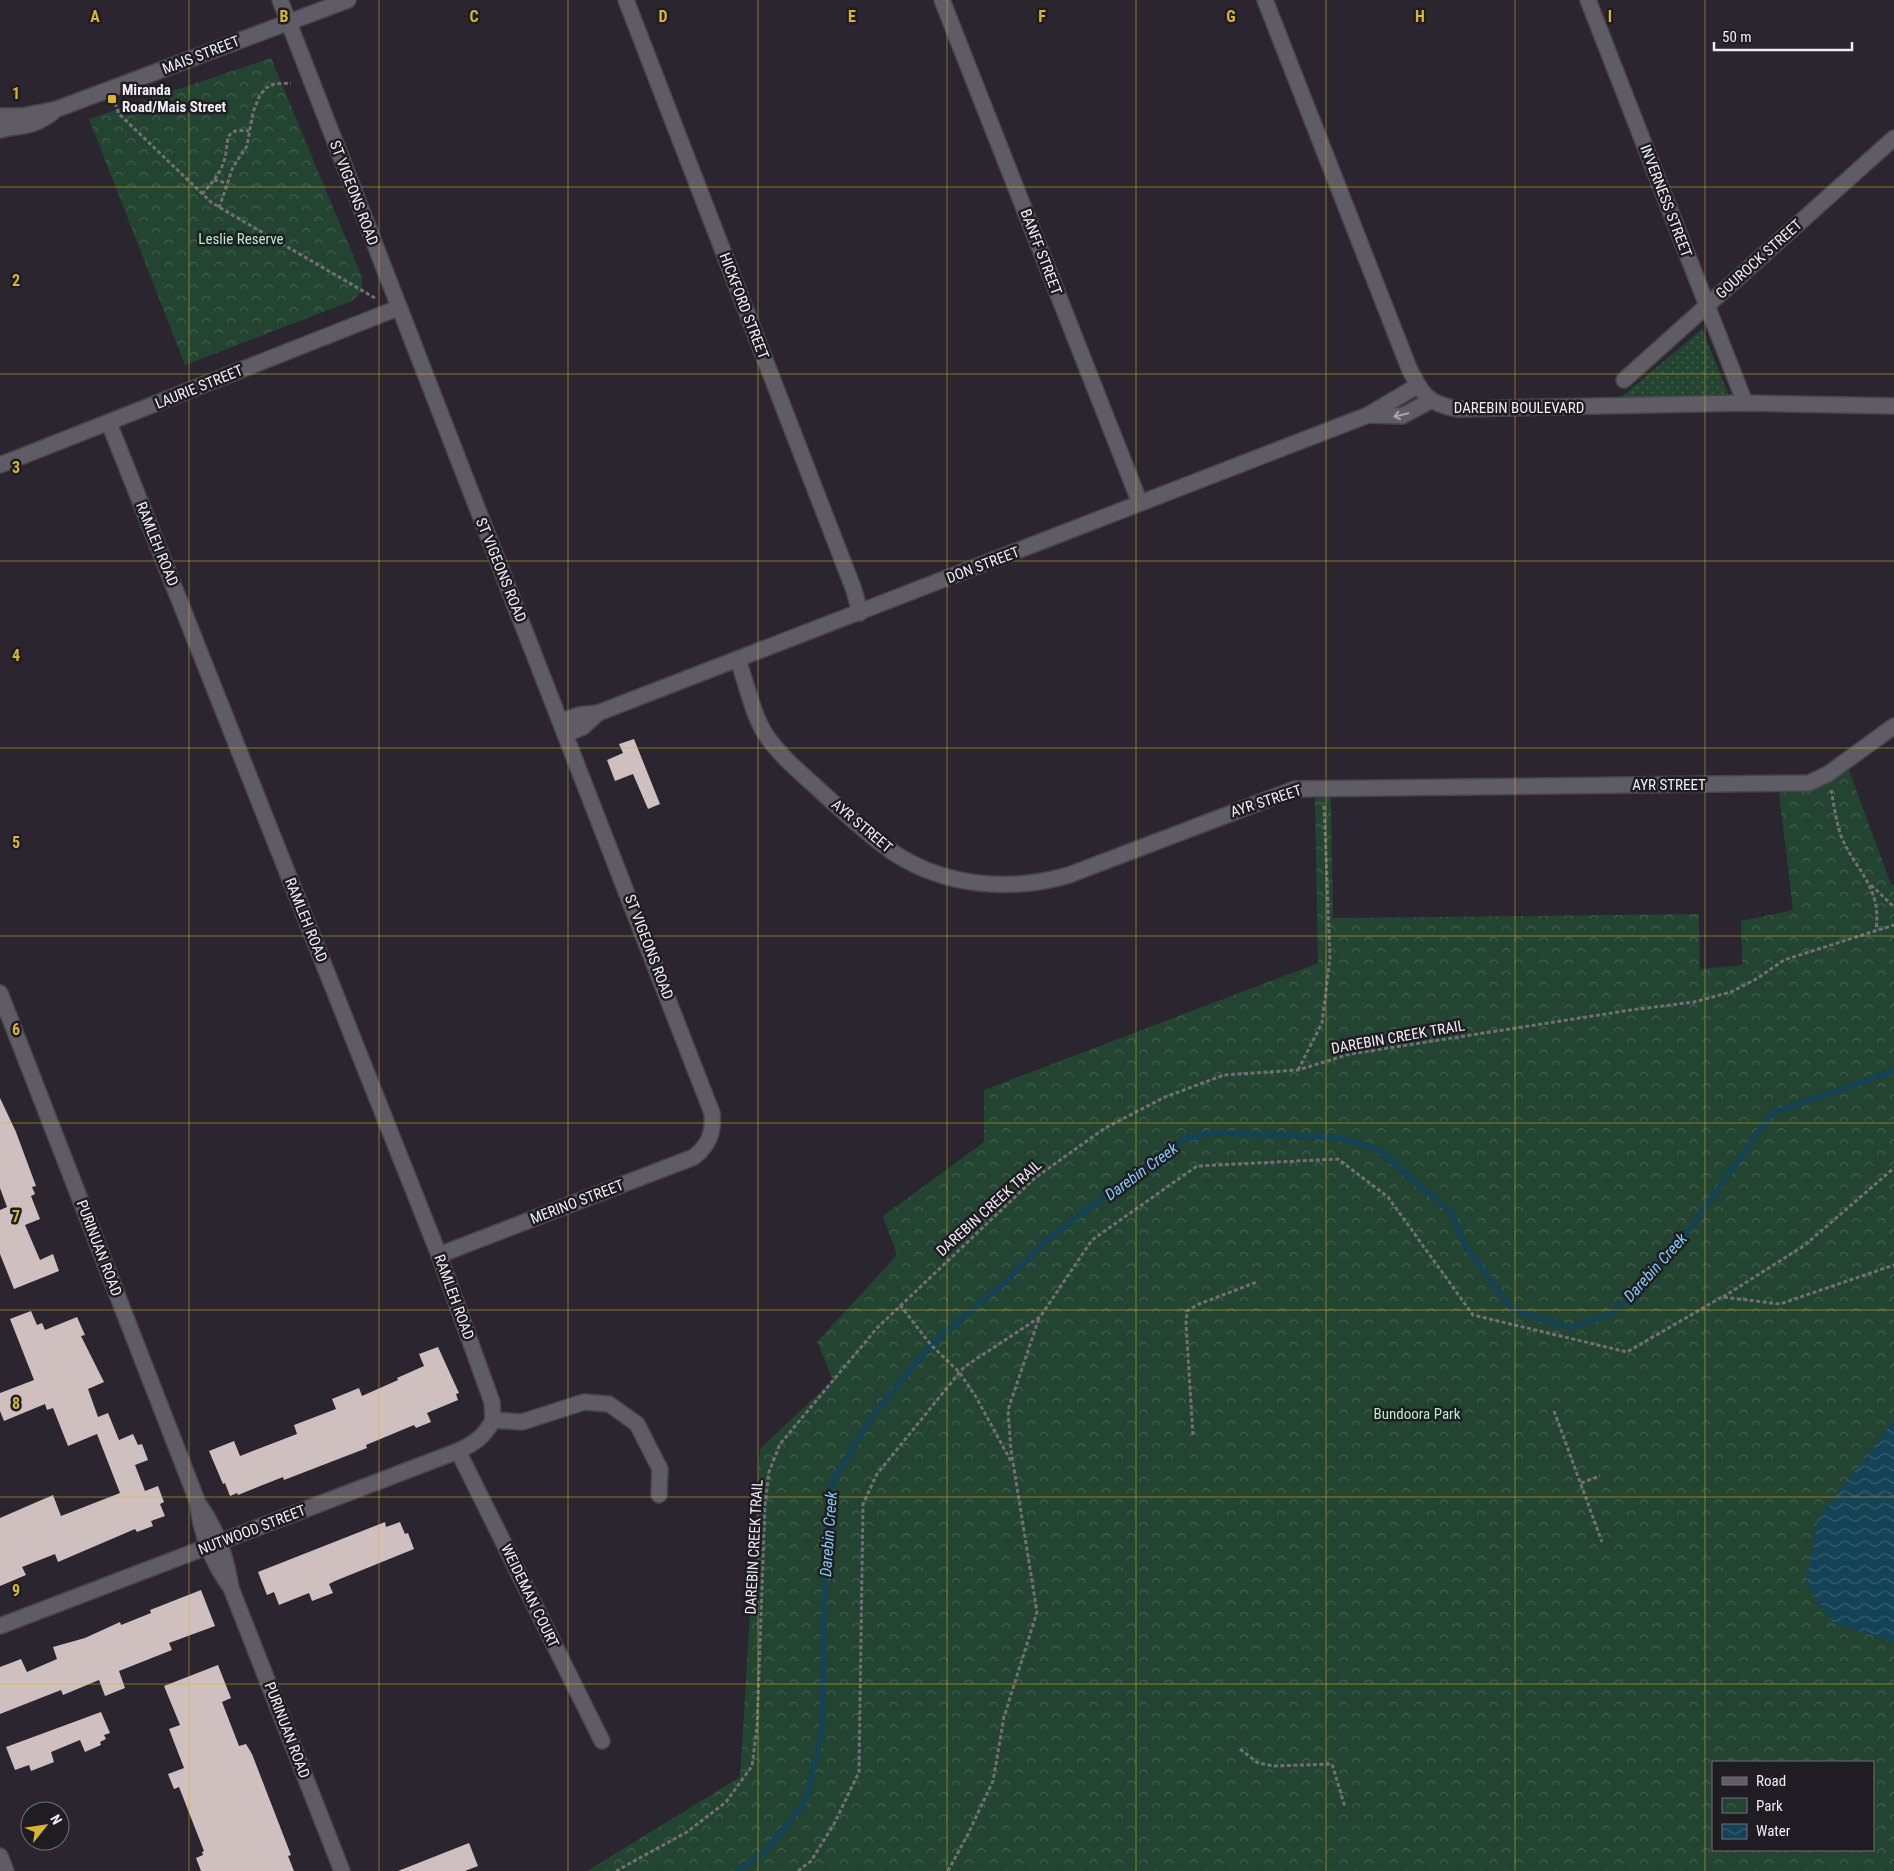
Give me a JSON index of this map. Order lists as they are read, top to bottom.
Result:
{
  "streets": {
    "street": [
      "MAIS STREET",
      "ST VIGEONS ROAD",
      "INVERNESS STREET",
      "BANFF STREET",
      "GOUROCK STREET",
      "HICKFORD STREET",
      "LAURIE STREET",
      "DAREBIN BOULEVARD",
      "RAMLEH ROAD",
      "DON STREET",
      "AYR STREET",
      "MERINO STREET",
      "PURINUAN ROAD",
      "NUTWOOD STREET",
      "WEIDEMAN COURT"
    ],
    "path": ["DAREBIN CREEK TRAIL"]
  },
  "crossings": [
    ["MAIS STREET", "ST VIGEONS ROAD"],
    ["ST VIGEONS ROAD", "LAURIE STREET"],
    ["ST VIGEONS ROAD", "DON STREET"],
    ["ST VIGEONS ROAD", "MERINO STREET"],
    ["INVERNESS STREET", "GOUROCK STREET"],
    ["INVERNESS STREET", "DAREBIN BOULEVARD"],
    ["BANFF STREET", "DON STREET"],
    ["HICKFORD STREET", "DON STREET"],
    ["LAURIE STREET", "RAMLEH ROAD"],
    ["DAREBIN BOULEVARD", "DON STREET"],
    ["RAMLEH ROAD", "MERINO STREET"],
    ["RAMLEH ROAD", "NUTWOOD STREET"],
    ["DON STREET", "AYR STREET"],
    ["PURINUAN ROAD", "NUTWOOD STREET"],
    ["NUTWOOD STREET", "WEIDEMAN COURT"]
  ],
  "water": ["Darebin Creek"],
  "parks": ["Leslie Reserve", "Bundoora Park"],
  "places": {
    "transit": ["Miranda Road/Mais Street"]
  },
  "legend": ["Road", "Park", "Water"],
  "scale_bar": "50 m",
  "north": "top right",
  "grid": {
    "columns": [
      "A",
      "B",
      "C",
      "D",
      "E",
      "F",
      "G",
      "H",
      "I"
    ],
    "rows": [
      "1",
      "2",
      "3",
      "4",
      "5",
      "6",
      "7",
      "8",
      "9"
    ]
  }
}
